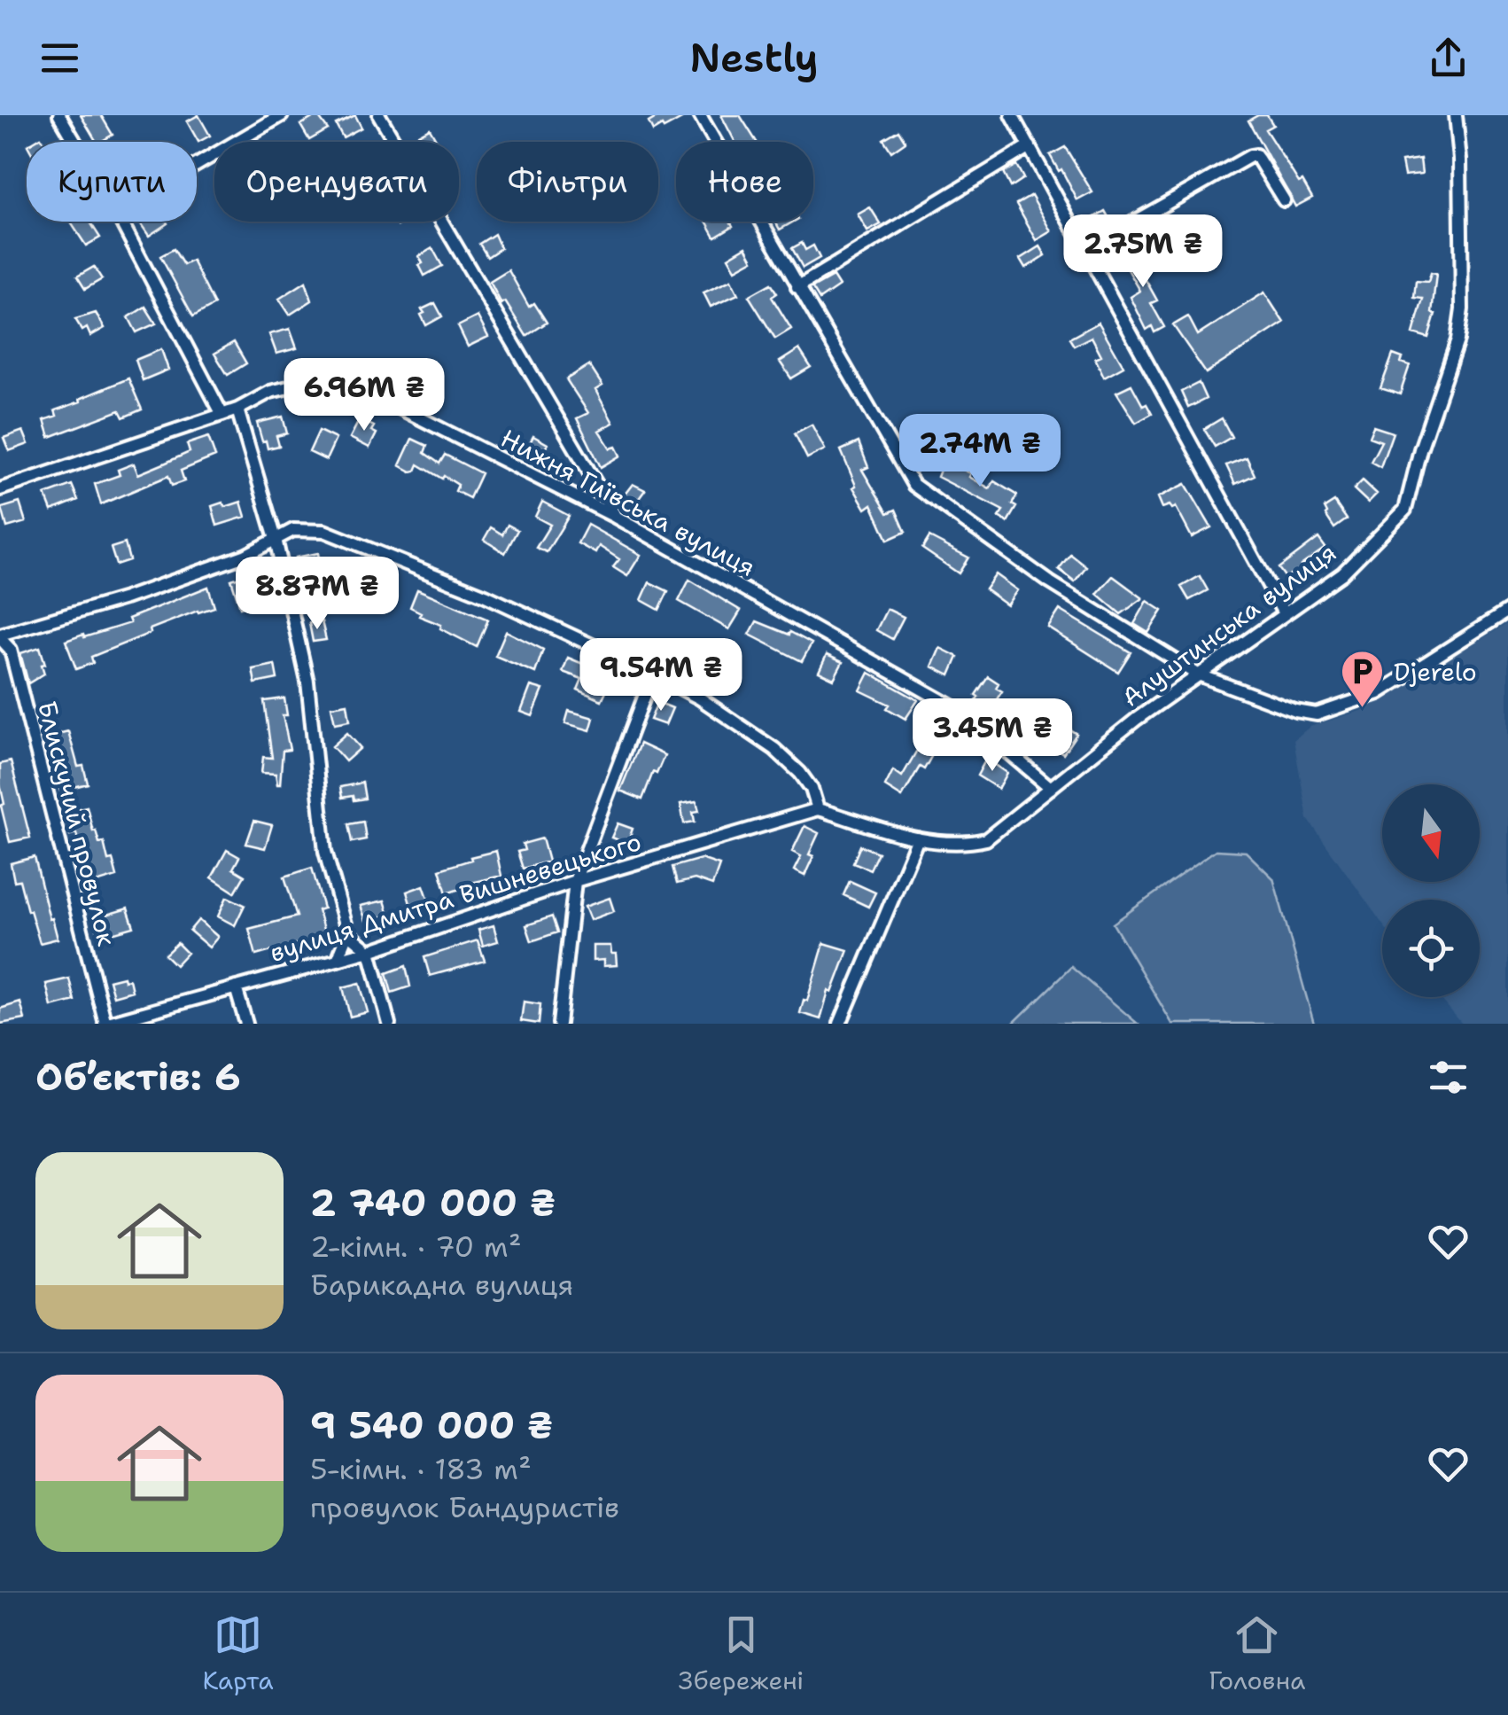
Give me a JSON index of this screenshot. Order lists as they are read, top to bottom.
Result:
{
  "streets": {
    "street": [
      "Нижня Гиївська вулиця",
      "Алуштинська вулиця",
      "Блискучий провулок",
      "вулиця Дмитра Вишневецького"
    ]
  },
  "crossings": [
    ["Нижня Гиївська вулиця", "Алуштинська вулиця"],
    ["Блискучий провулок", "вулиця Дмитра Вишневецького"]
  ],
  "places": {
    "parking": ["Djerelo"]
  },
  "north": "bottom",
  "page": {
    "header": "Nestly",
    "chip": [
      "Купити",
      "Орендувати",
      "Фільтри",
      "Нове"
    ],
    "price": [
      "2.75M ₴",
      "6.96M ₴",
      "2.74M ₴",
      "8.87M ₴",
      "9.54M ₴",
      "3.45M ₴"
    ],
    "heading": "Об’єктів: 6",
    "list": [
      {
        "name": "2 740 000 ₴",
        "note": "2-кімн. · 70 m² · Барикадна вулиця"
      },
      {
        "name": "9 540 000 ₴",
        "note": "5-кімн. · 183 m² · провулок Бандуристів"
      }
    ],
    "tabs": ["Карта", "Збережені", "Головна"]
  }
}
